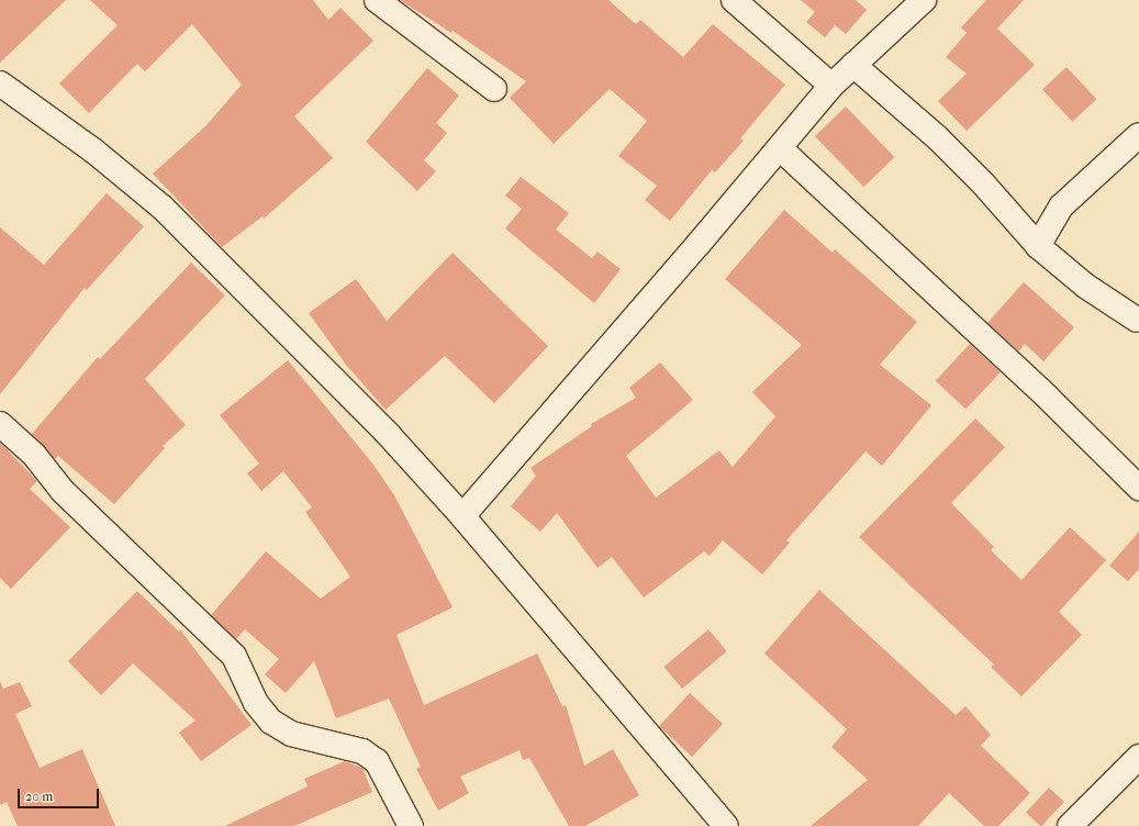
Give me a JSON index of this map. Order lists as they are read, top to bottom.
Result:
{
  "scale_bar": "20 m"
}
